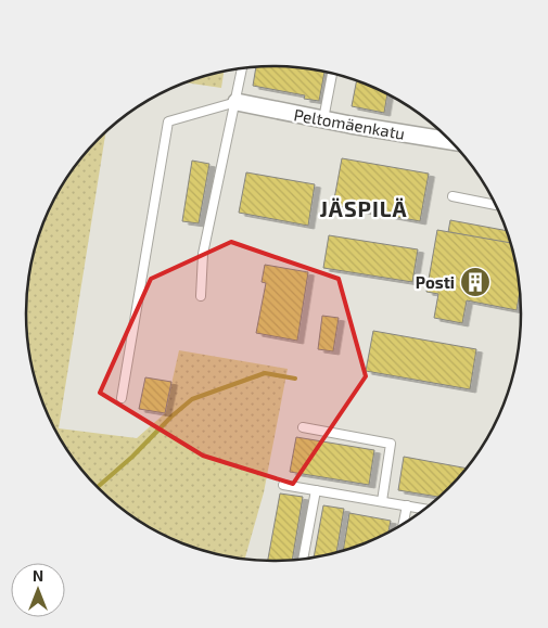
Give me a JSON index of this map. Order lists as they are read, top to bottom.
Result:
{
  "streets": {
    "street": ["Peltomäenkatu"]
  },
  "districts": ["JÄSPILÄ"],
  "places": {
    "building": ["Posti"]
  },
  "north": "top"
}
